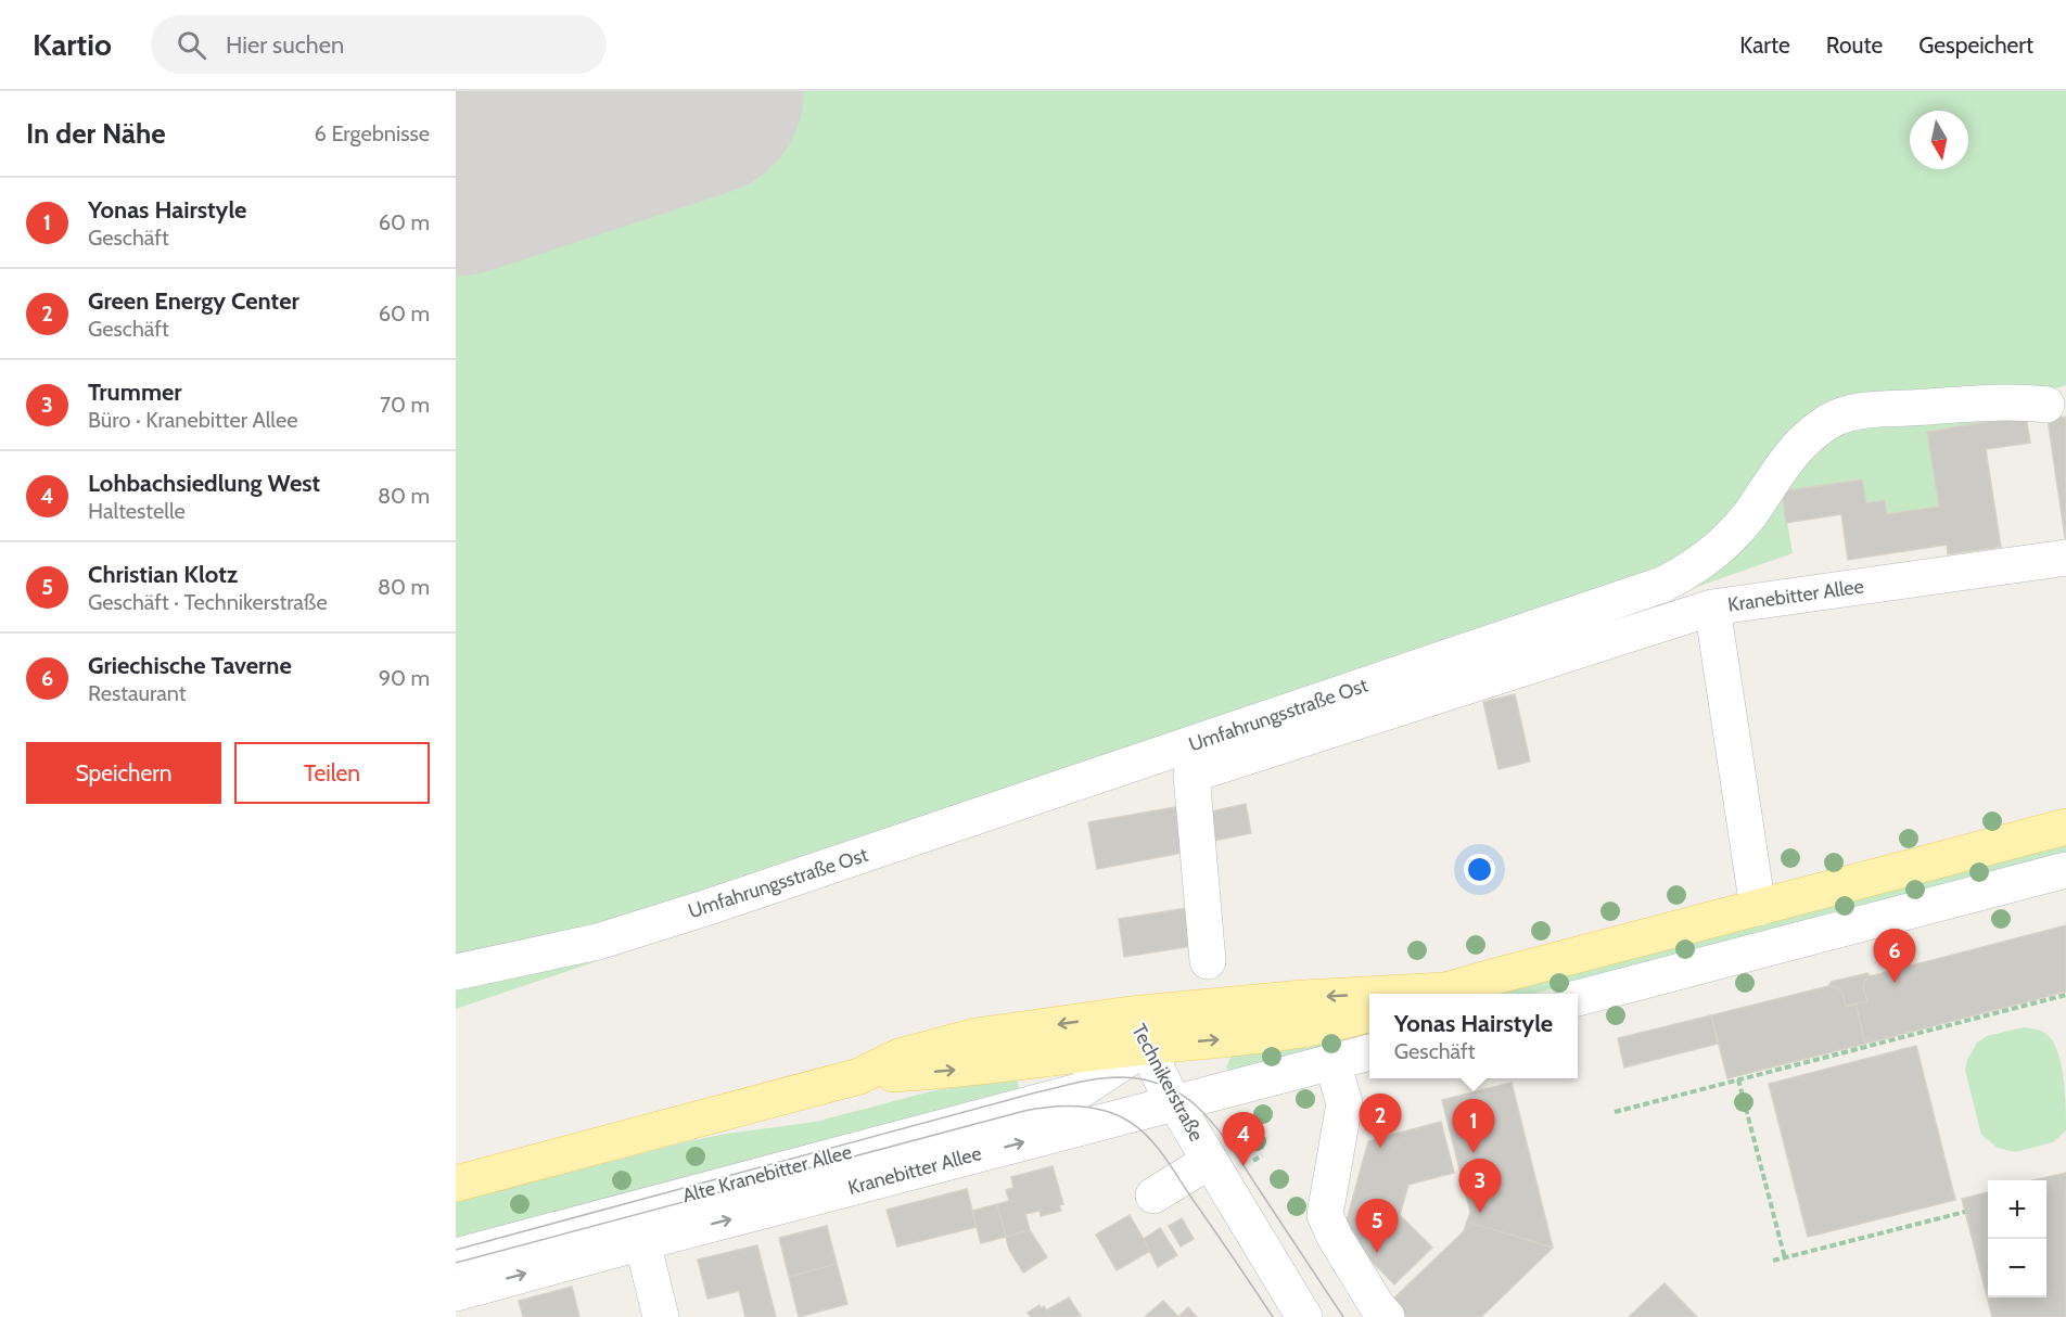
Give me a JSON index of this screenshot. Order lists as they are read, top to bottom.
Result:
{
  "streets": {
    "street": [
      "Kranebitter Allee",
      "Umfahrungsstraße Ost",
      "Technikerstraße",
      "Alte Kranebitter Allee"
    ]
  },
  "crossings": [
    ["Kranebitter Allee", "Technikerstraße"]
  ],
  "north": "bottom",
  "page": {
    "header": "Kartio",
    "search": "Hier suchen",
    "nav": ["Karte", "Route", "Gespeichert"],
    "heading": ["In der Nähe", "6 Ergebnisse"],
    "list": [
      {
        "mark": "1",
        "name": "Yonas Hairstyle",
        "note": "Geschäft",
        "value": "60 m"
      },
      {
        "mark": "2",
        "name": "Green Energy Center",
        "note": "Geschäft",
        "value": "60 m"
      },
      {
        "mark": "3",
        "name": "Trummer",
        "note": "Büro · Kranebitter Allee",
        "value": "70 m"
      },
      {
        "mark": "4",
        "name": "Lohbachsiedlung West",
        "note": "Haltestelle",
        "value": "80 m"
      },
      {
        "mark": "5",
        "name": "Christian Klotz",
        "note": "Geschäft · Technikerstraße",
        "value": "80 m"
      },
      {
        "mark": "6",
        "name": "Griechische Taverne",
        "note": "Restaurant",
        "value": "90 m"
      }
    ],
    "buttons": ["Speichern", "Teilen"],
    "pins": [
      "6",
      "2",
      "1",
      "4",
      "3",
      "5"
    ],
    "popup": ["Yonas Hairstyle", "Geschäft"],
    "map_buttons": ["+", "−"]
  }
}
